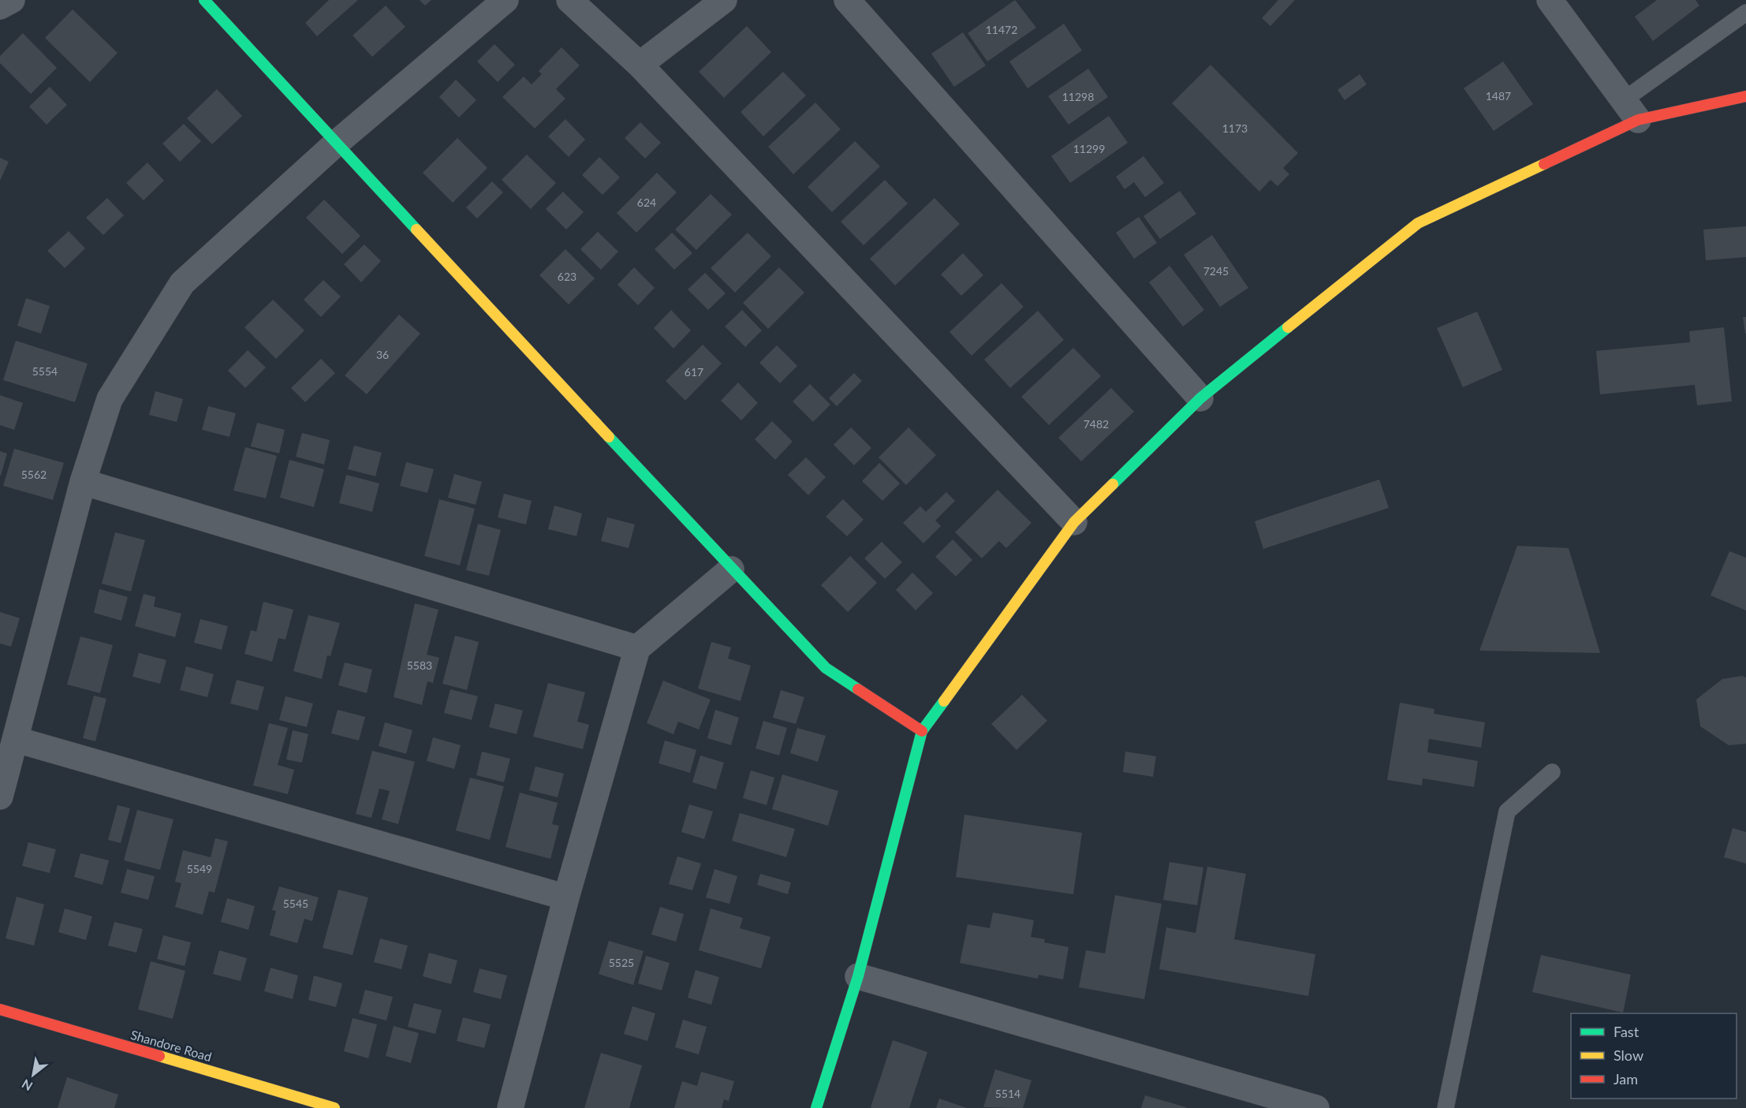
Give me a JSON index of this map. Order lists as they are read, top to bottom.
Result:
{
  "streets": {
    "street": ["Shandore Road"]
  },
  "house_numbers": [
    "11472",
    "1487",
    "11298",
    "1173",
    "11299",
    "624",
    "7245",
    "623",
    "36",
    "5554",
    "617",
    "7482",
    "5562",
    "5583",
    "5549",
    "5545",
    "5525",
    "5514"
  ],
  "legend": ["Fast", "Slow", "Jam"],
  "north": "bottom left"
}
